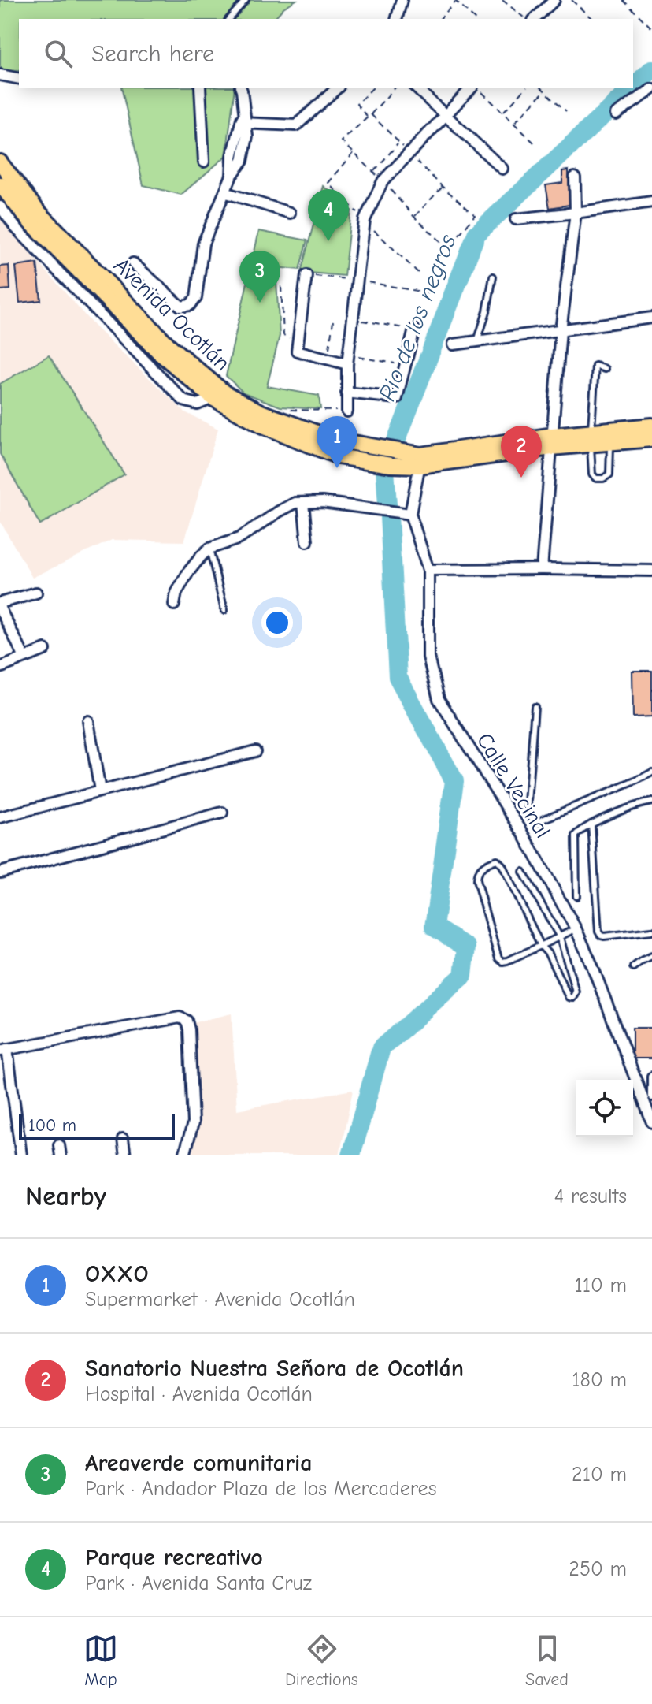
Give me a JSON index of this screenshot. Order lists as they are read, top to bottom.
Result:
{
  "streets": {
    "main road": ["Avenida Ocotlán"],
    "street": ["Calle Vecinal"]
  },
  "crossings": [
    ["Avenida Ocotlán", "Calle Vecinal"]
  ],
  "water": ["Rio de los negros"],
  "scale_bar": "100 m",
  "page": {
    "search": "Search here",
    "pins": [
      "4",
      "3",
      "1",
      "2"
    ],
    "scale": "100 m",
    "heading": ["Nearby", "4 results"],
    "list": [
      {
        "mark": "1",
        "name": "OXXO",
        "note": "Supermarket · Avenida Ocotlán",
        "value": "110 m"
      },
      {
        "mark": "2",
        "name": "Sanatorio Nuestra Señora de Ocotlán",
        "note": "Hospital · Avenida Ocotlán",
        "value": "180 m"
      },
      {
        "mark": "3",
        "name": "Areaverde comunitaria",
        "note": "Park · Andador Plaza de los Mercaderes",
        "value": "210 m"
      },
      {
        "mark": "4",
        "name": "Parque recreativo",
        "note": "Park · Avenida Santa Cruz",
        "value": "250 m"
      }
    ],
    "nav": ["Map", "Directions", "Saved"]
  }
}
